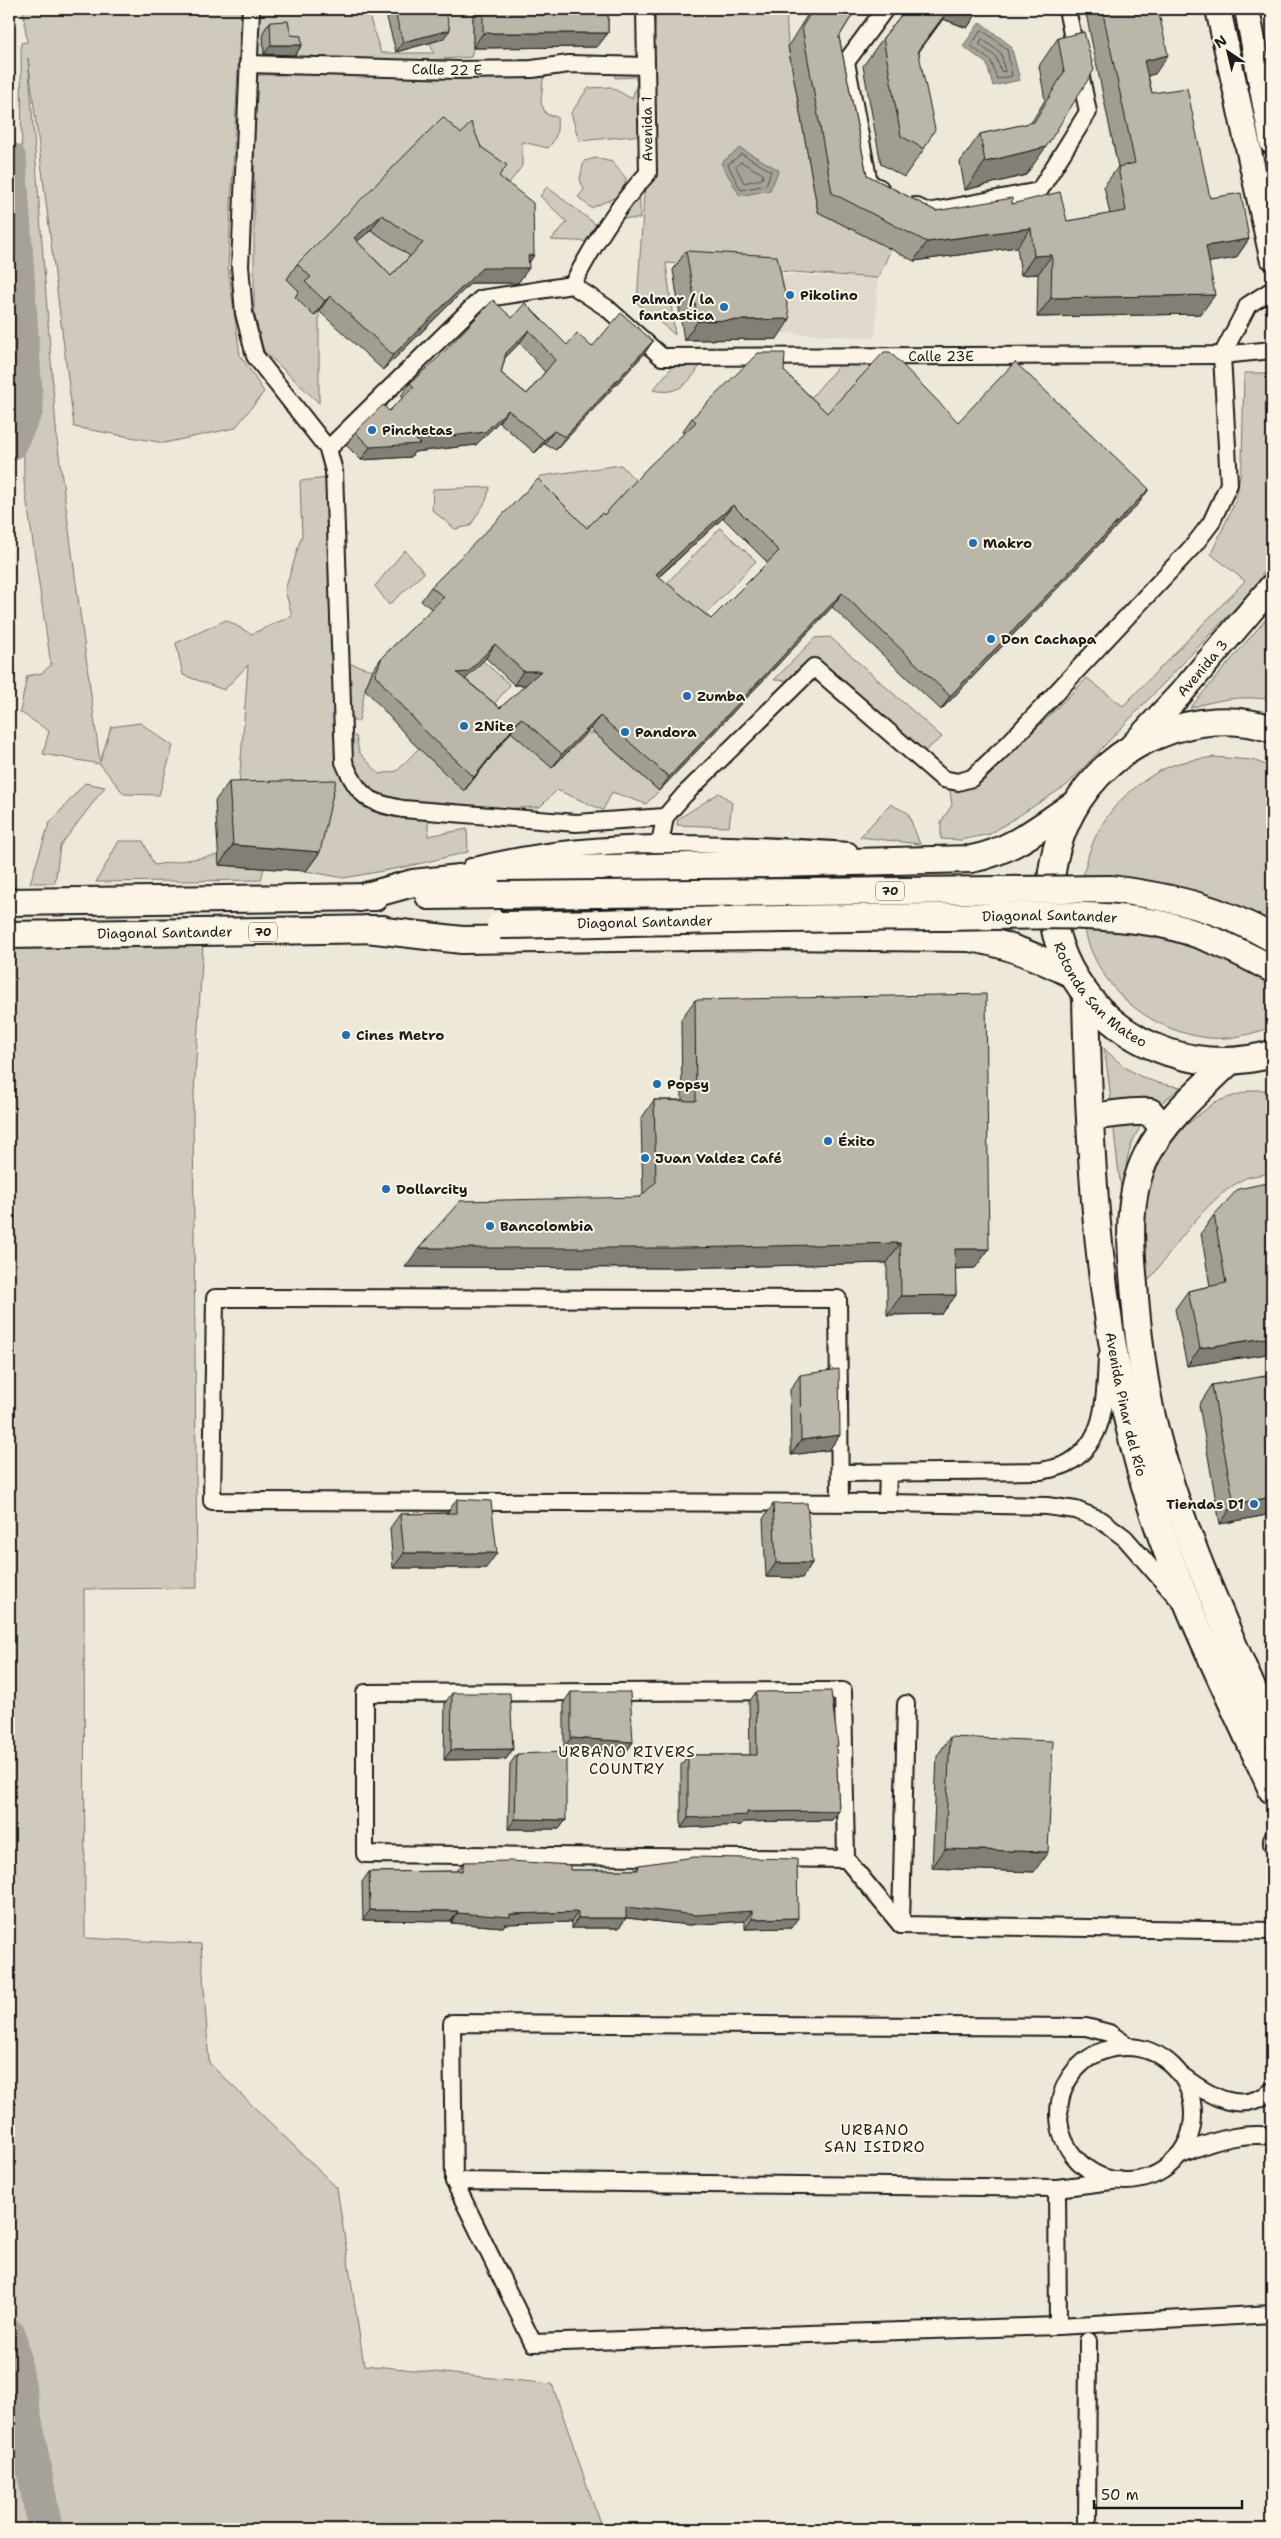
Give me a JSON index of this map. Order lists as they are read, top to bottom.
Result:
{
  "streets": {
    "main road": [
      "Avenida 3",
      "70",
      "Diagonal Santander",
      "Rotonda San Mateo",
      "Avenida Pinar del Río"
    ],
    "street": ["Calle 22 E", "Avenida 1", "Calle 23E"]
  },
  "crossings": [
    ["Calle 22 E", "Avenida 1"],
    ["Avenida 1", "Calle 23E"],
    ["Avenida 3", "Rotonda San Mateo"],
    ["Rotonda San Mateo", "Avenida Pinar del Río"]
  ],
  "districts": ["URBANO RIVERS COUNTRY", "URBANO SAN ISIDRO"],
  "places": [
    "Pikolino",
    "Palmar / la fantastica",
    "Pinchetas",
    "Makro",
    "Don Cachapa",
    "Zumba",
    "2Nite",
    "Pandora",
    "Cines Metro",
    "Popsy",
    "Éxito",
    "Juan Valdez Café",
    "Dollarcity",
    "Bancolombia",
    "Tiendas D1"
  ],
  "scale_bar": "50 m",
  "north": "top left"
}
